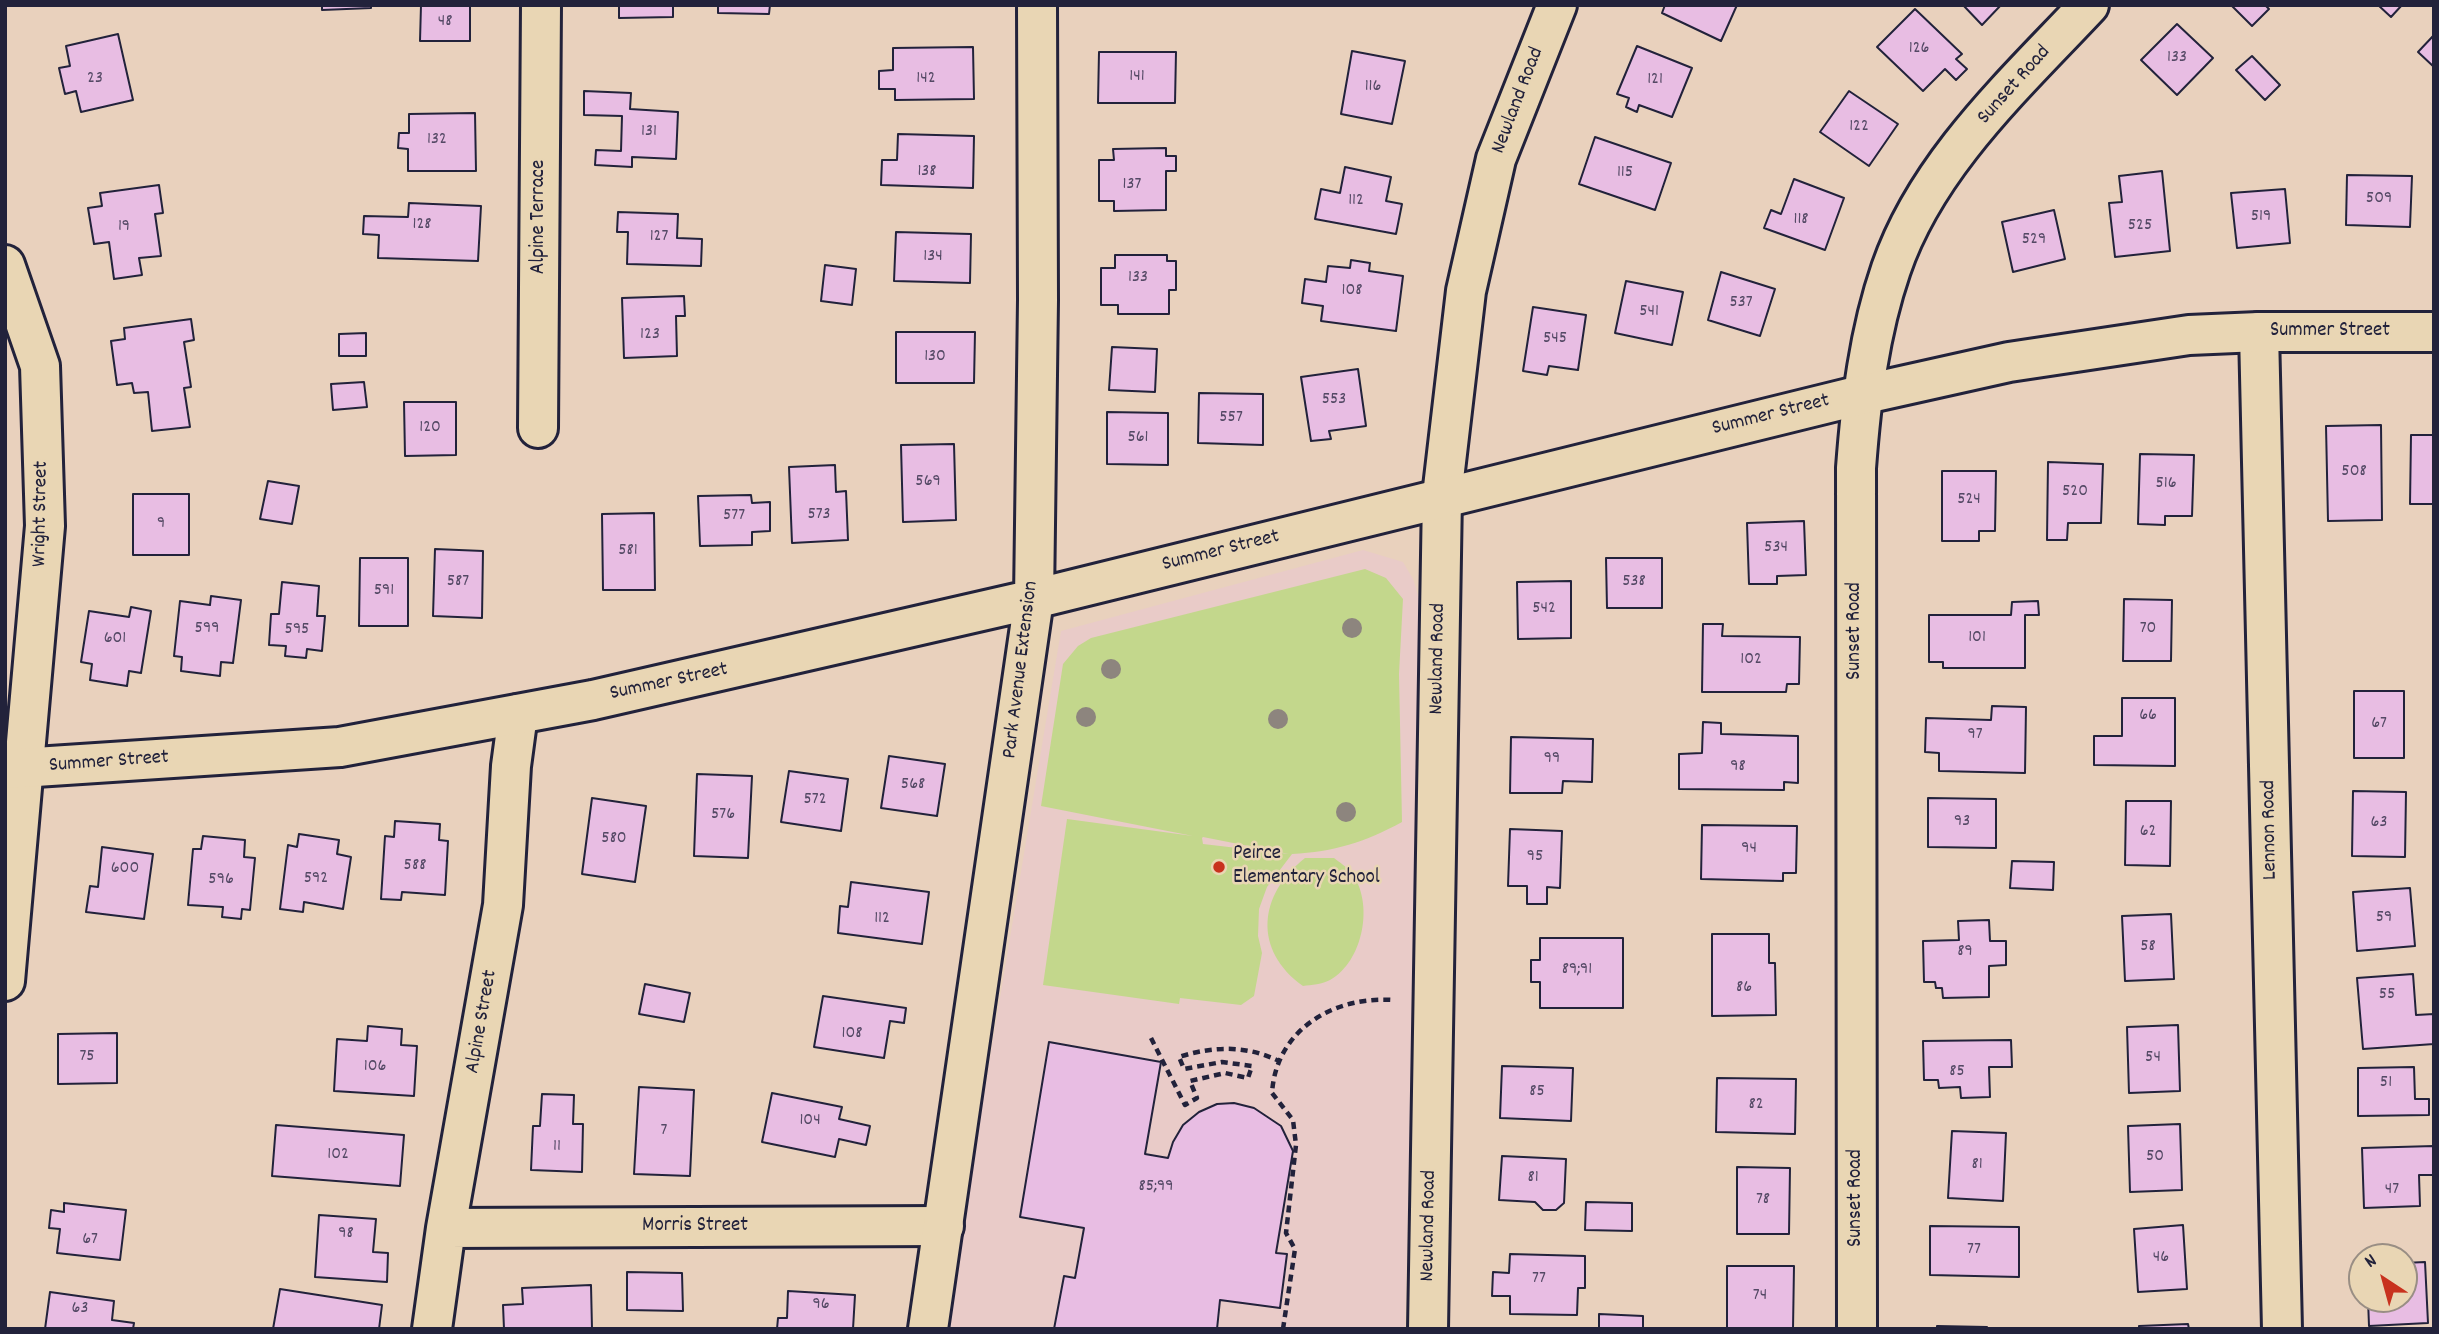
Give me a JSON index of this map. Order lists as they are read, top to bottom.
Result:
{
  "streets": {
    "street": [
      "Sunset Road",
      "Newland Road",
      "Alpine Terrace",
      "Summer Street",
      "Wright Street",
      "Park Avenue Extension",
      "Lennon Road",
      "Alpine Street",
      "Morris Street"
    ]
  },
  "crossings": [
    ["Sunset Road", "Summer Street"],
    ["Newland Road", "Summer Street"],
    ["Summer Street", "Wright Street"],
    ["Summer Street", "Park Avenue Extension"],
    ["Summer Street", "Lennon Road"],
    ["Summer Street", "Alpine Street"],
    ["Park Avenue Extension", "Morris Street"],
    ["Alpine Street", "Morris Street"]
  ],
  "places": ["Peirce Elementary School"],
  "house_numbers": [
    "48",
    "126",
    "133",
    "141",
    "23",
    "142",
    "121",
    "116",
    "122",
    "131",
    "132",
    "138",
    "115",
    "137",
    "509",
    "112",
    "519",
    "118",
    "128",
    "525",
    "19",
    "127",
    "529",
    "134",
    "133",
    "108",
    "537",
    "541",
    "123",
    "545",
    "130",
    "553",
    "557",
    "120",
    "561",
    "508",
    "569",
    "516",
    "520",
    "524",
    "573",
    "577",
    "9",
    "534",
    "581",
    "587",
    "538",
    "591",
    "542",
    "599",
    "70",
    "595",
    "101",
    "601",
    "102",
    "66",
    "67",
    "97",
    "99",
    "98",
    "568",
    "572",
    "576",
    "93",
    "63",
    "62",
    "580",
    "94",
    "95",
    "588",
    "600",
    "592",
    "596",
    "59",
    "112",
    "58",
    "89",
    "89;91",
    "86",
    "55",
    "108",
    "75",
    "54",
    "106",
    "85",
    "51",
    "85",
    "82",
    "104",
    "7",
    "11",
    "102",
    "50",
    "81",
    "81",
    "85;99",
    "47",
    "78",
    "98",
    "67",
    "77",
    "46",
    "77",
    "74",
    "96",
    "63"
  ],
  "north": "top left"
}
